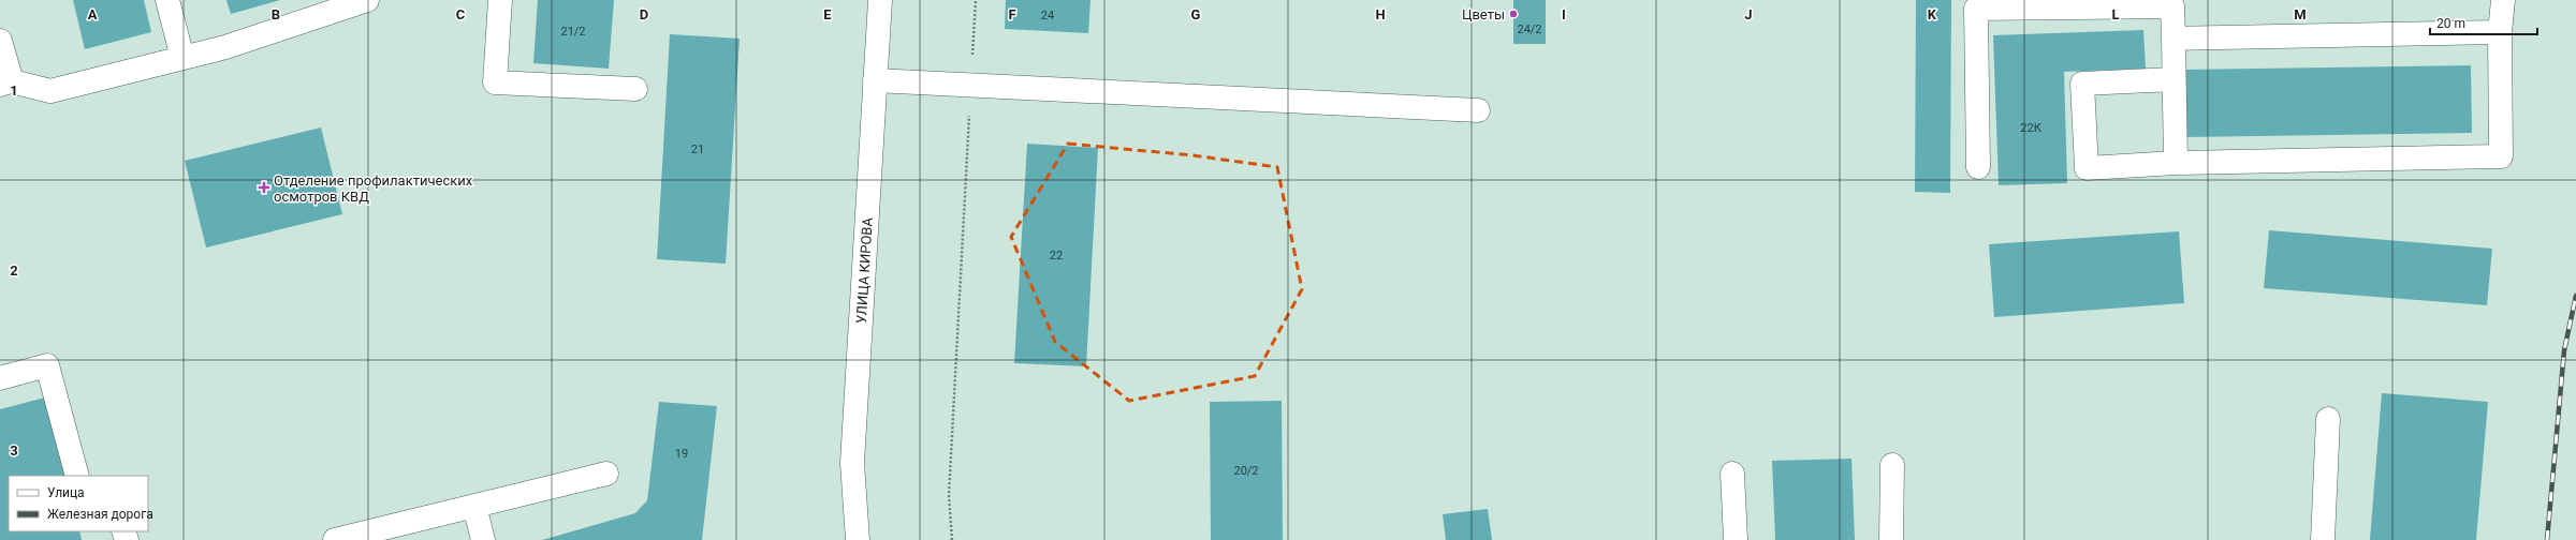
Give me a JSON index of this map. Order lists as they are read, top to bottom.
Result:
{
  "streets": {
    "main road": ["УЛИЦА КИРОВА"]
  },
  "places": {
    "other": ["Цветы"],
    "health": ["Отделение профилактических осмотров КВД"]
  },
  "house_numbers": [
    "24",
    "24/2",
    "21/2",
    "22К",
    "21",
    "22",
    "19",
    "20/2"
  ],
  "legend": ["Улица", "Железная дорога"],
  "scale_bar": "20 m",
  "grid": {
    "columns": [
      "A",
      "B",
      "C",
      "D",
      "E",
      "F",
      "G",
      "H",
      "I",
      "J",
      "K",
      "L",
      "M"
    ],
    "rows": ["1", "2", "3"]
  }
}
